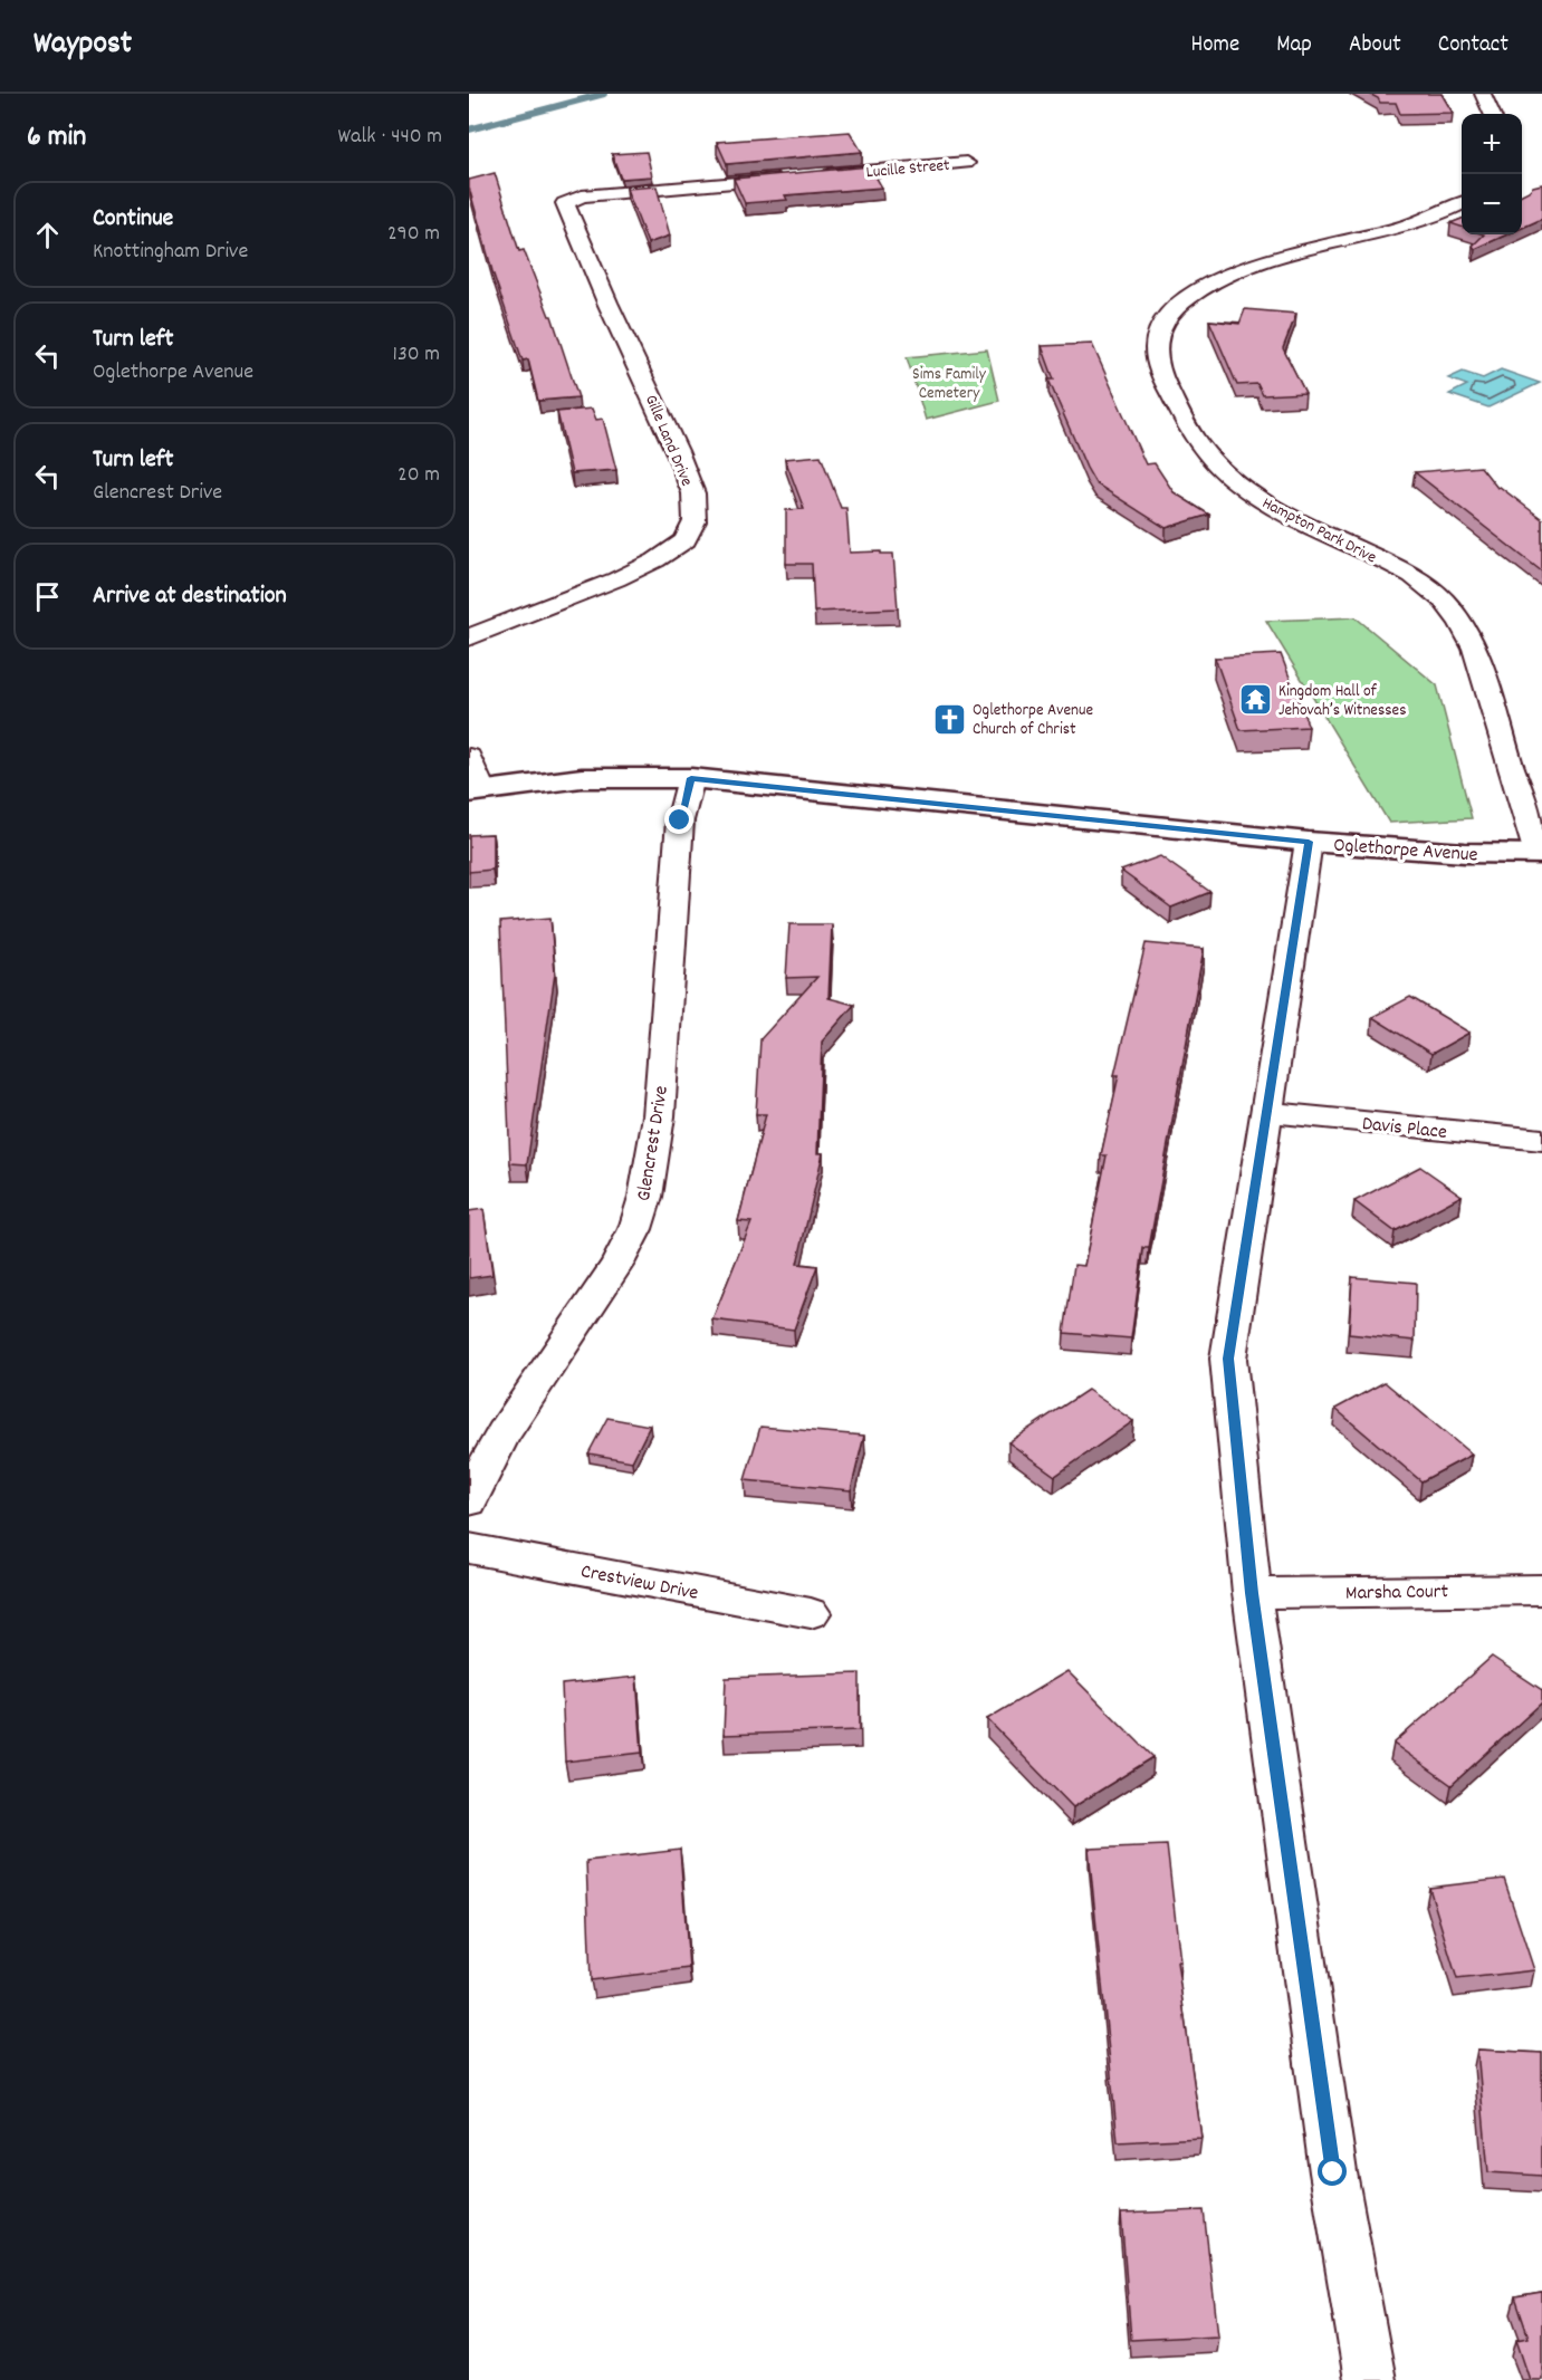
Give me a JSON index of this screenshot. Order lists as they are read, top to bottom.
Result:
{
  "streets": {
    "main road": ["Oglethorpe Avenue"],
    "street": [
      "Lucille Street",
      "Gille Land Drive",
      "Hampton Park Drive",
      "Davis Place",
      "Glencrest Drive",
      "Crestview Drive",
      "Marsha Court"
    ]
  },
  "crossings": [
    ["Lucille Street", "Gille Land Drive"],
    ["Hampton Park Drive", "Oglethorpe Avenue"],
    ["Oglethorpe Avenue", "Glencrest Drive"]
  ],
  "parks": ["Sims Family Cemetery"],
  "places": {
    "temple": ["Kingdom Hall of Jehovah’s Witnesses"],
    "church": ["Oglethorpe Avenue Church of Christ"]
  },
  "page": {
    "header": "Waypost",
    "nav": [
      "Home",
      "Map",
      "About",
      "Contact"
    ],
    "heading": ["6 min", "Walk · 440 m"],
    "map_buttons": ["+", "−"],
    "list": [
      ["Continue", "Knottingham Drive", "290 m"],
      ["Turn left", "Oglethorpe Avenue", "130 m"],
      ["Turn left", "Glencrest Drive", "20 m"],
      "Arrive at destination"
    ]
  }
}
